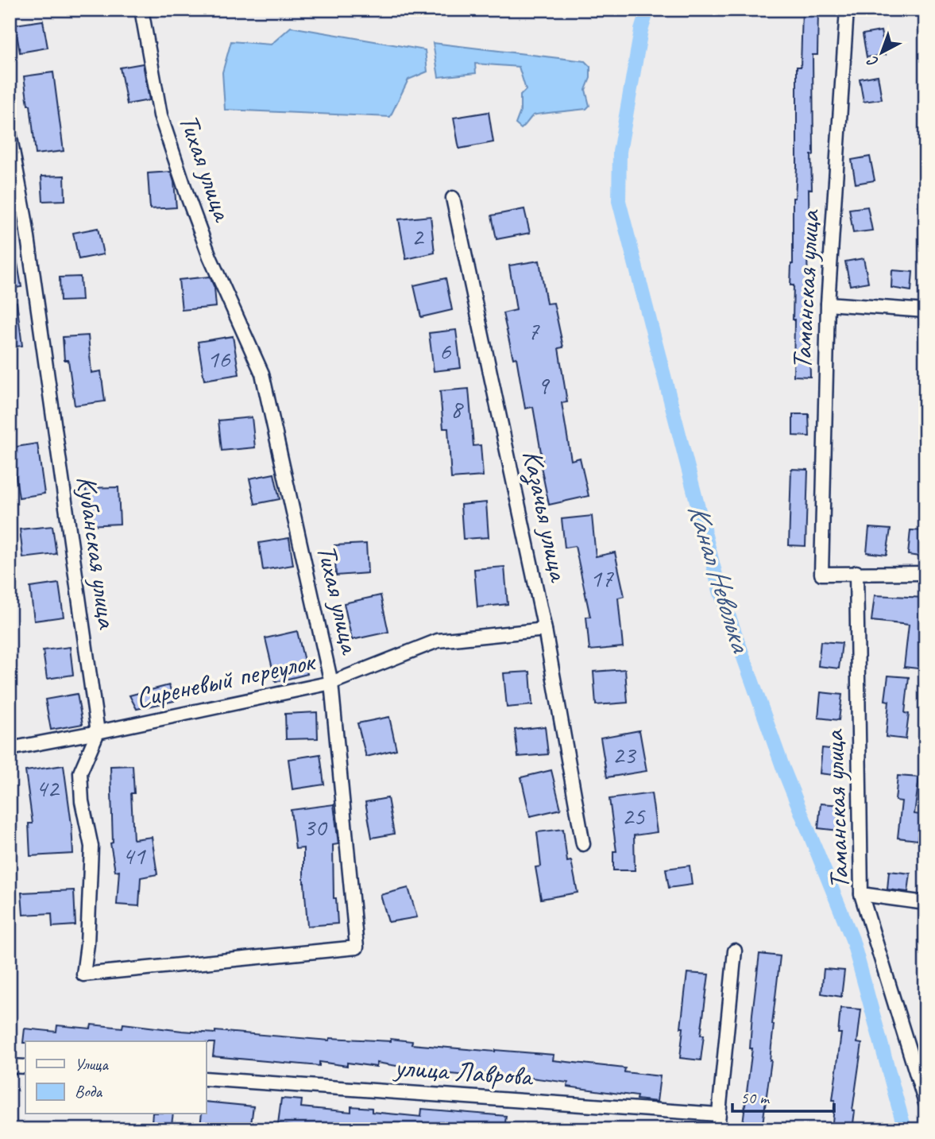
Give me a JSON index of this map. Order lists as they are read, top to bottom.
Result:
{
  "streets": {
    "street": [
      "Тихая улица",
      "Таманская улица",
      "Казачья улица",
      "Кубанская улица",
      "Сиреневый переулок",
      "улица Лаврова"
    ]
  },
  "crossings": [
    ["Тихая улица", "Кубанская улица"],
    ["Тихая улица", "Сиреневый переулок"],
    ["Казачья улица", "Сиреневый переулок"],
    ["Кубанская улица", "Сиреневый переулок"]
  ],
  "water": ["Канал Неволька"],
  "house_numbers": [
    "2",
    "7",
    "6",
    "16",
    "9",
    "8",
    "17",
    "23",
    "42",
    "25",
    "30",
    "41"
  ],
  "legend": ["Улица", "Вода"],
  "scale_bar": "50 m",
  "north": "bottom left"
}
